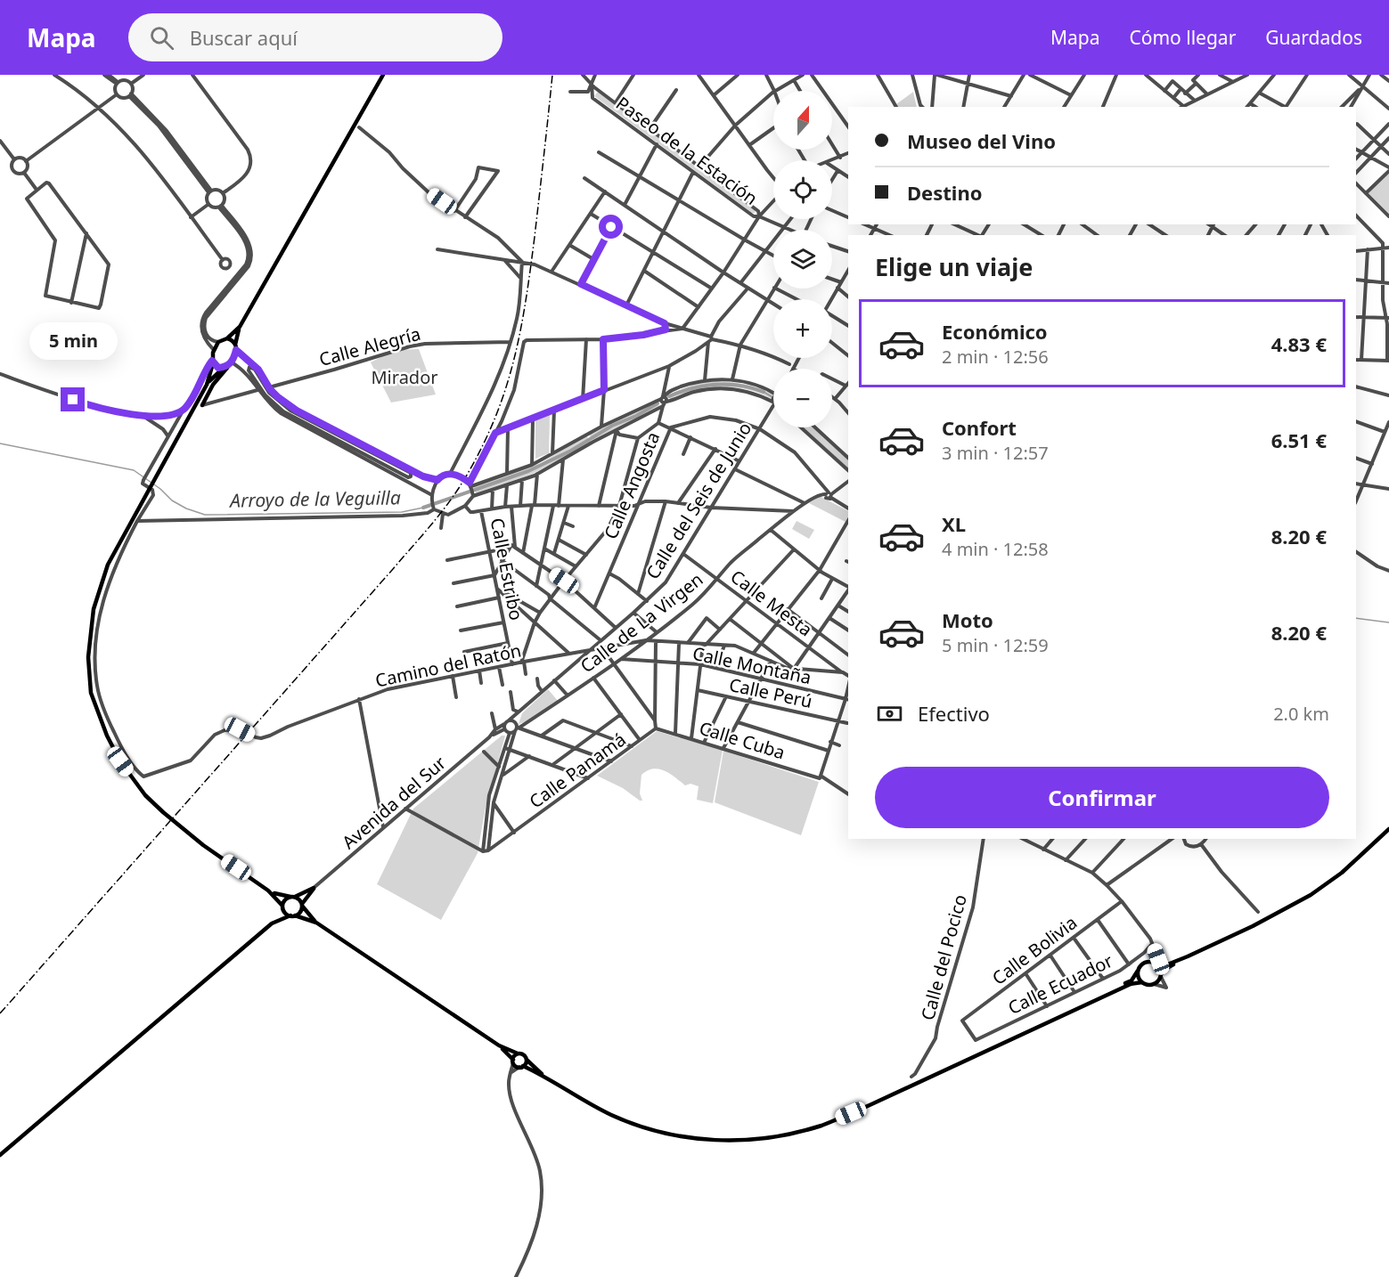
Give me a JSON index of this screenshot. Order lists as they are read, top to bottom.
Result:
{
  "streets": {
    "main road": ["Avenida del Sur"],
    "street": [
      "Paseo de la Estación",
      "Calle Alegría",
      "Calle Angosta",
      "Calle del Seis de Junio",
      "Calle Estribo",
      "Calle Mesta",
      "Calle de La Virgen",
      "Camino del Ratón",
      "Calle Montaña",
      "Calle Perú",
      "Calle Cuba",
      "Calle Panamá",
      "Calle Bolivia",
      "Calle del Pocico",
      "Calle Ecuador"
    ]
  },
  "crossings": [
    ["Calle Angosta", "Calle del Seis de Junio"],
    ["Calle Angosta", "Calle de La Virgen"],
    ["Calle del Seis de Junio", "Calle Mesta"],
    ["Calle del Seis de Junio", "Calle de La Virgen"],
    ["Calle del Seis de Junio", "Camino del Ratón"],
    ["Calle del Seis de Junio", "Avenida del Sur"],
    ["Calle Estribo", "Camino del Ratón"],
    ["Calle Mesta", "Calle de La Virgen"],
    ["Calle de La Virgen", "Camino del Ratón"],
    ["Calle de La Virgen", "Calle Montaña"],
    ["Calle de La Virgen", "Avenida del Sur"],
    ["Calle Cuba", "Calle Panamá"],
    ["Calle Bolivia", "Calle Ecuador"]
  ],
  "water": ["Arroyo de la Veguilla"],
  "parks": ["Mirador"],
  "north": "top",
  "page": {
    "header": "Mapa",
    "search": "Buscar aquí",
    "nav": ["Mapa", "Cómo llegar", "Guardados"],
    "map_buttons": ["+", "−"],
    "banner": ["Museo del Vino", "Destino"],
    "heading": "Elige un viaje",
    "list": [
      {
        "name": "Económico",
        "note": "2 min · 12:56",
        "value": "4.83 €"
      },
      {
        "name": "Confort",
        "note": "3 min · 12:57",
        "value": "6.51 €"
      },
      {
        "name": "XL",
        "note": "4 min · 12:58",
        "value": "8.20 €"
      },
      {
        "name": "Moto",
        "note": "5 min · 12:59",
        "value": "8.20 €"
      }
    ],
    "bubble": "5 min",
    "pay": ["Efectivo", "2.0 km"],
    "buttons": "Confirmar"
  }
}
